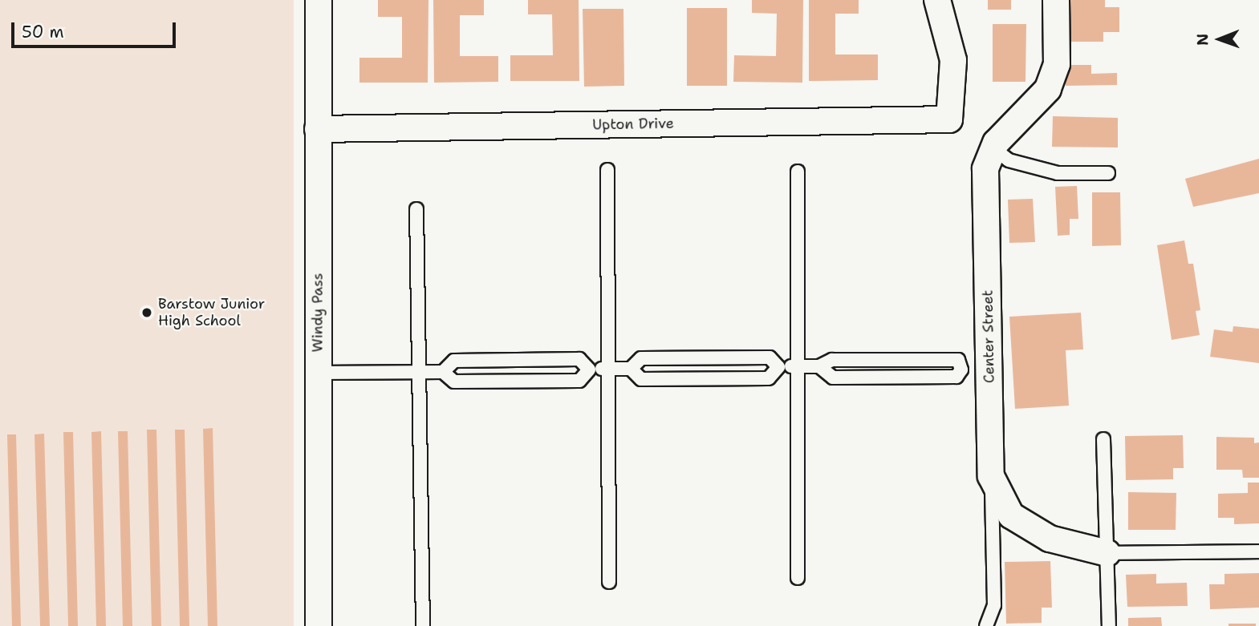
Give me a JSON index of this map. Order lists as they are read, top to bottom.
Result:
{
  "streets": {
    "street": ["Upton Drive", "Windy Pass", "Center Street"]
  },
  "crossings": [
    ["Upton Drive", "Windy Pass"]
  ],
  "places": ["Barstow Junior High School"],
  "scale_bar": "50 m",
  "north": "left"
}
